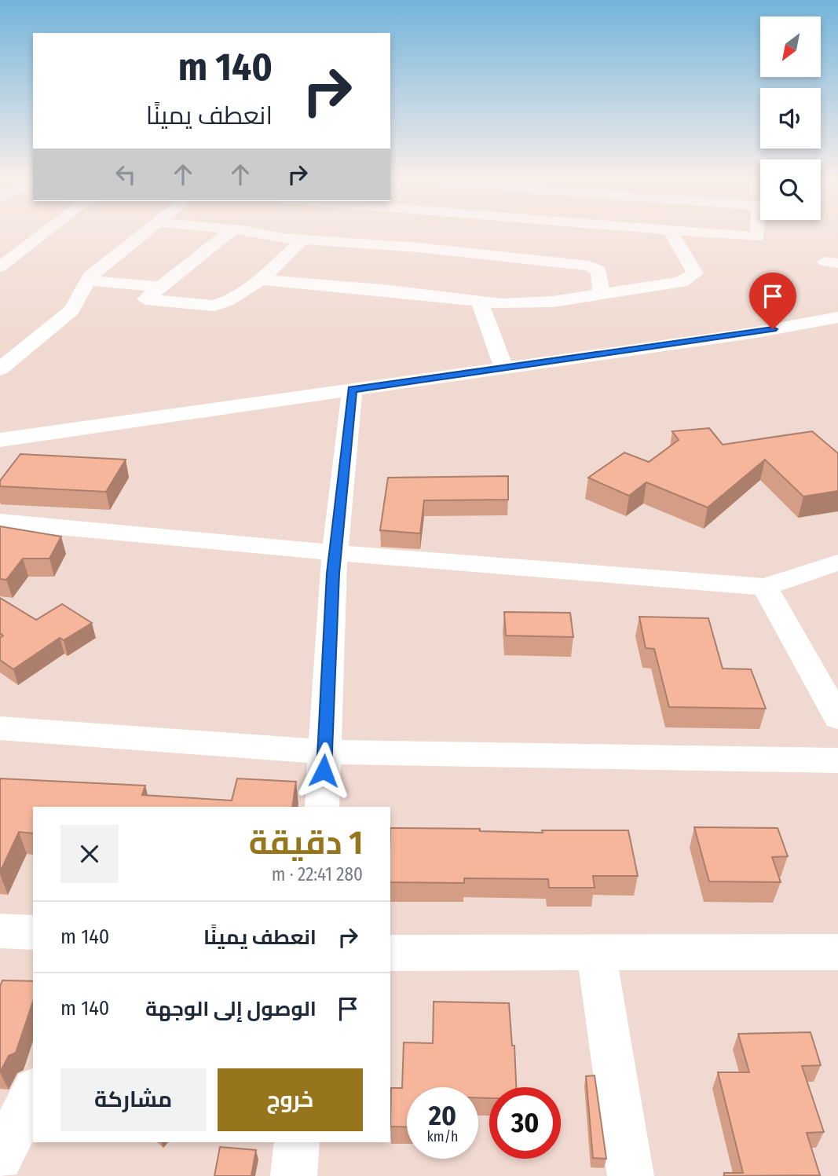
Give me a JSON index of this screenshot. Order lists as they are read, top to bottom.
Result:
{
  "north": "bottom left",
  "page": {
    "turn": ["140 m", "انعطف يمينًا"],
    "heading": ["1 دقيقة", "280 m · 22:41"],
    "list": [
      {
        "name": "انعطف يمينًا",
        "value": "140 m"
      },
      {
        "name": "الوصول إلى الوجهة",
        "value": "140 m"
      }
    ],
    "buttons": ["خروج", "مشاركة"],
    "speed": "20 km/h",
    "limit": "30"
  }
}
